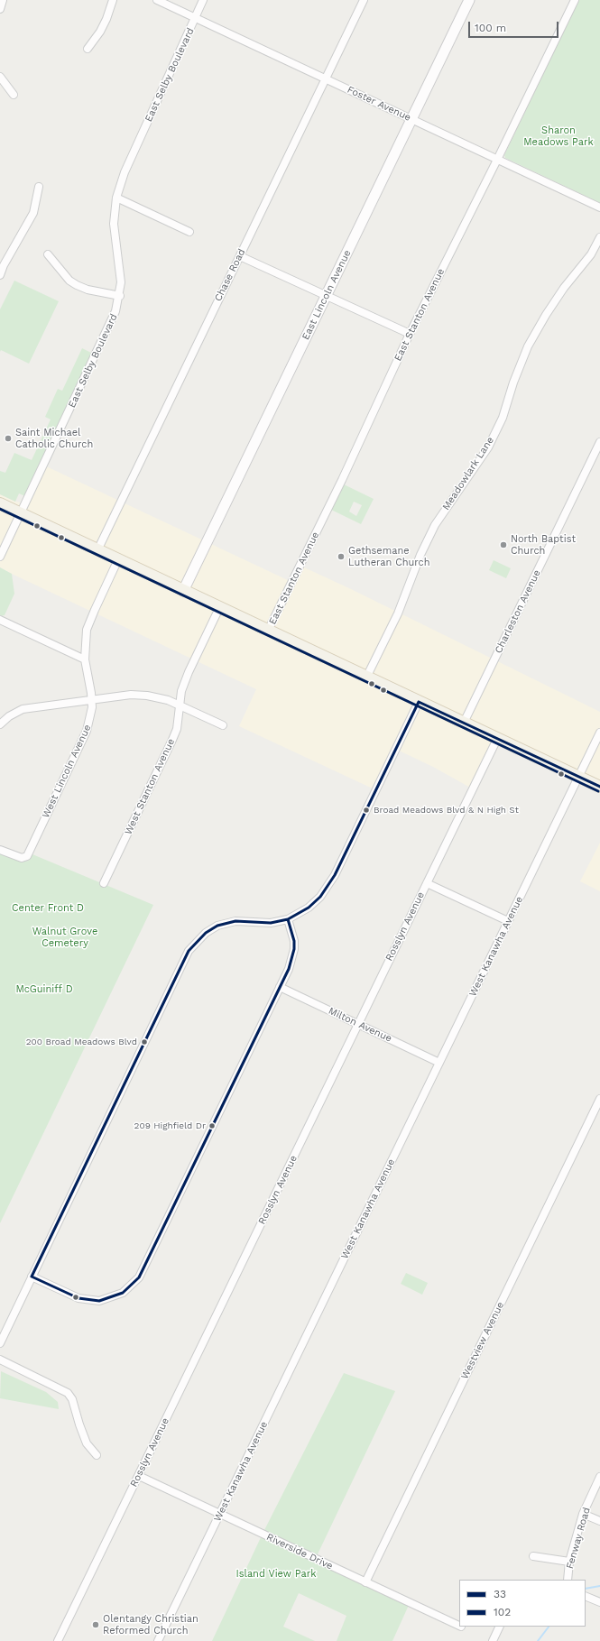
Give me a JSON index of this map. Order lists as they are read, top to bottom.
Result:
{
  "streets": {
    "main road": ["East Lincoln Avenue"],
    "street": [
      "East Selby Boulevard",
      "Foster Avenue",
      "Chase Road",
      "East Stanton Avenue",
      "Meadowlark Lane",
      "Charleston Avenue",
      "West Lincoln Avenue",
      "West Stanton Avenue",
      "Rosslyn Avenue",
      "West Kanawha Avenue",
      "Milton Avenue",
      "Westview Avenue",
      "Fenway Road",
      "Riverside Drive"
    ]
  },
  "crossings": [
    ["East Selby Boulevard", "Foster Avenue"],
    ["Foster Avenue", "Chase Road"],
    ["Foster Avenue", "East Lincoln Avenue"],
    ["Foster Avenue", "East Stanton Avenue"],
    ["Rosslyn Avenue", "Milton Avenue"],
    ["Rosslyn Avenue", "Riverside Drive"],
    ["West Kanawha Avenue", "Milton Avenue"],
    ["West Kanawha Avenue", "Riverside Drive"],
    ["Westview Avenue", "Riverside Drive"]
  ],
  "parks": [
    "Sharon Meadows Park",
    "Center Front D",
    "Walnut Grove Cemetery",
    "McGuiniff D",
    "Island View Park"
  ],
  "places": [
    "Saint Michael Catholic Church",
    "North Baptist Church",
    "Gethsemane Lutheran Church",
    "Broad Meadows Blvd & N High St",
    "200 Broad Meadows Blvd",
    "209 Highfield Dr",
    "Olentangy Christian Reformed Church"
  ],
  "lines": ["transit line 102", "transit line 33"],
  "legend": ["33", "102"],
  "scale_bar": "100 m"
}
